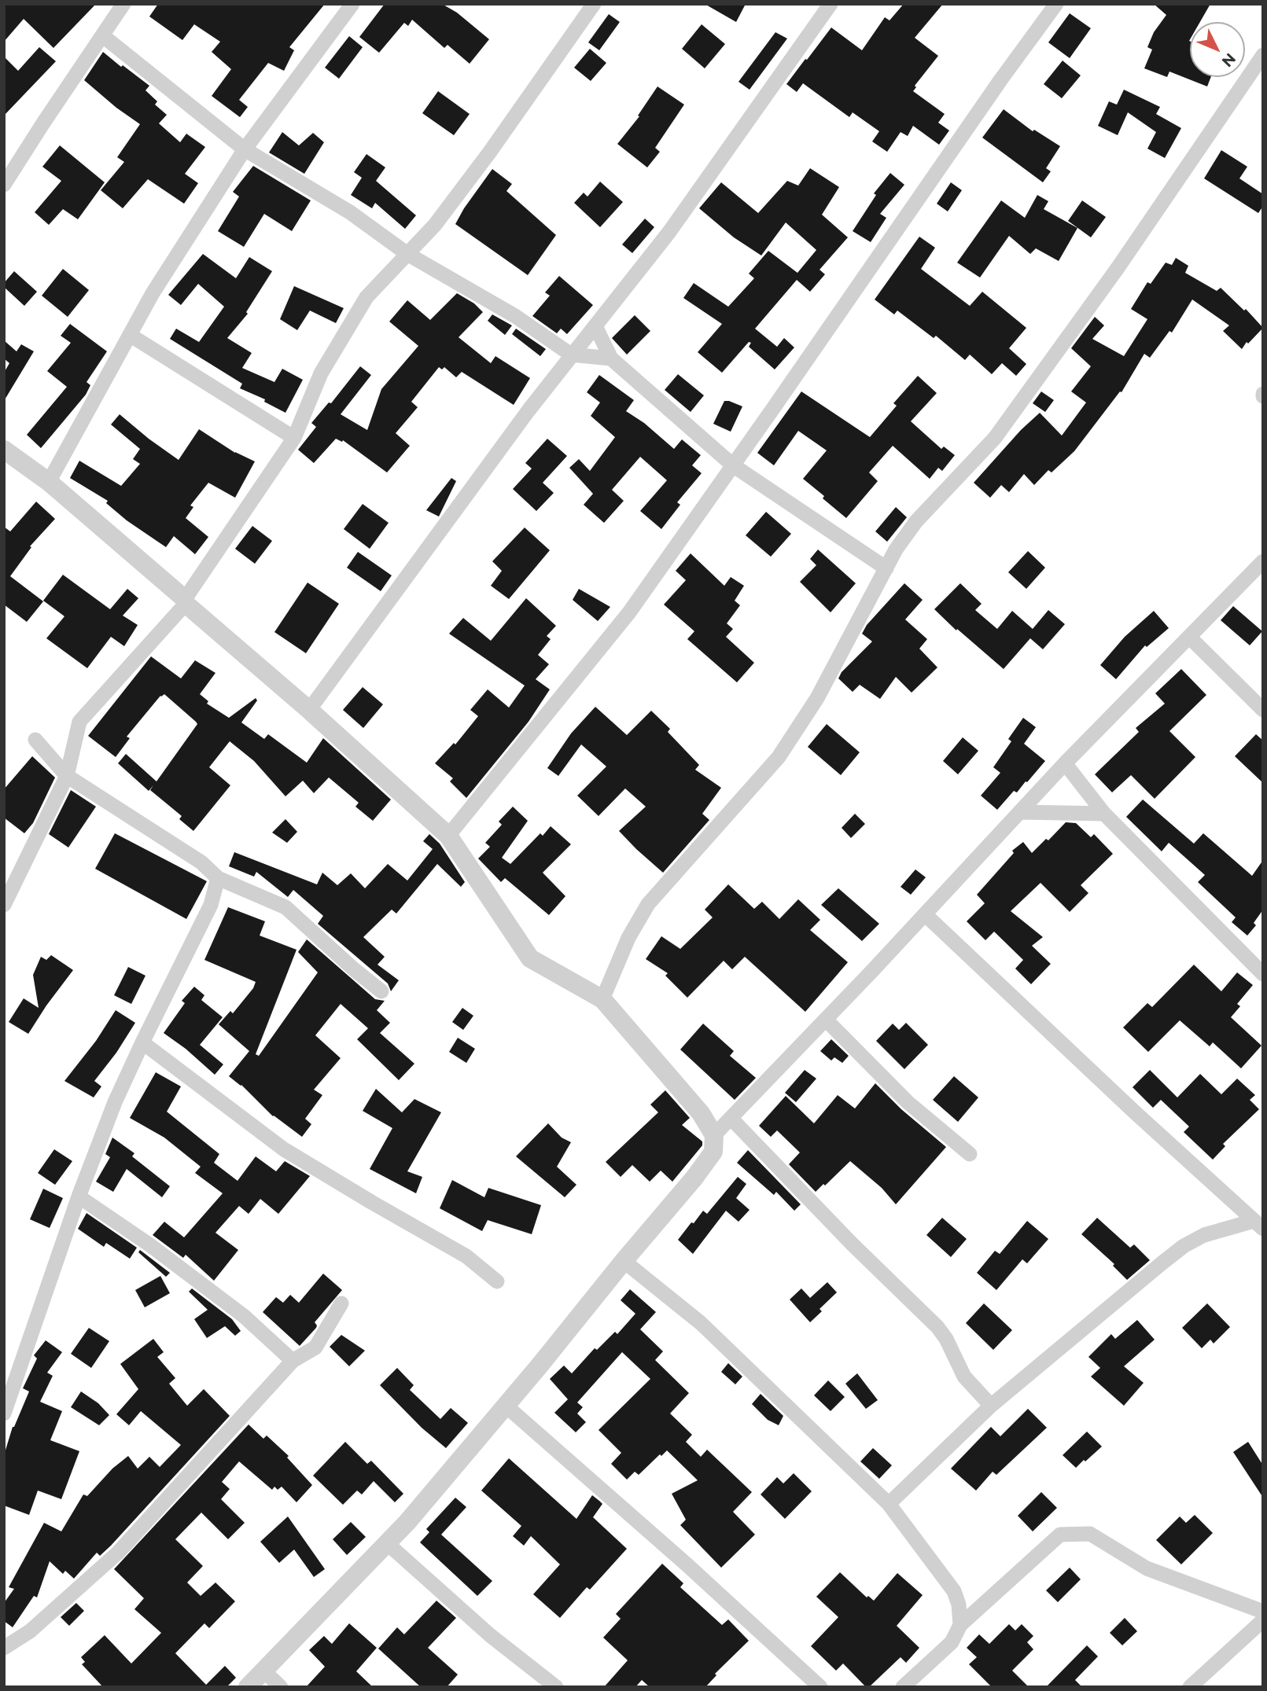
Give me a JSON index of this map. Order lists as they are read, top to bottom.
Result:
{
  "north": "bottom right"
}
